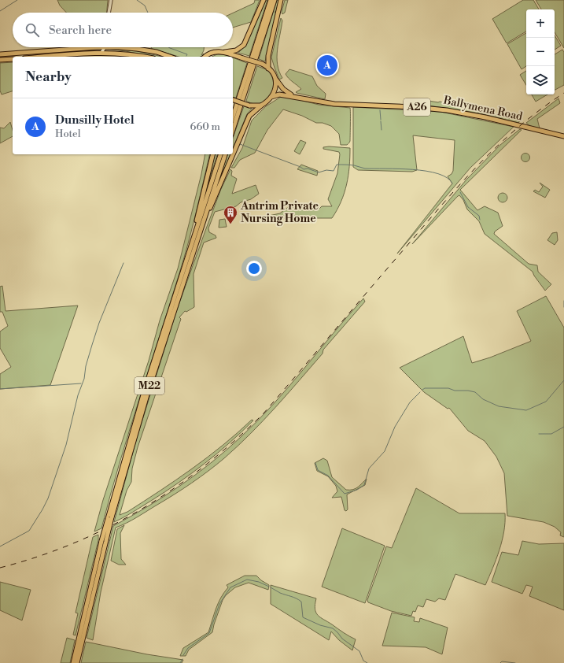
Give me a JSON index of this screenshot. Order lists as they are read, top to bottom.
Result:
{
  "streets": {
    "highway": ["A26", "Ballymena Road", "M22"]
  },
  "crossings": [
    ["A26", "Ballymena Road"]
  ],
  "places": {
    "building": ["Antrim Private Nursing Home"]
  },
  "page": {
    "map_buttons": ["+", "−"],
    "search": "Search here",
    "pins": "A",
    "heading": "Nearby",
    "list": [
      {
        "mark": "A",
        "name": "Dunsilly Hotel",
        "note": "Hotel",
        "value": "660 m"
      }
    ]
  }
}
